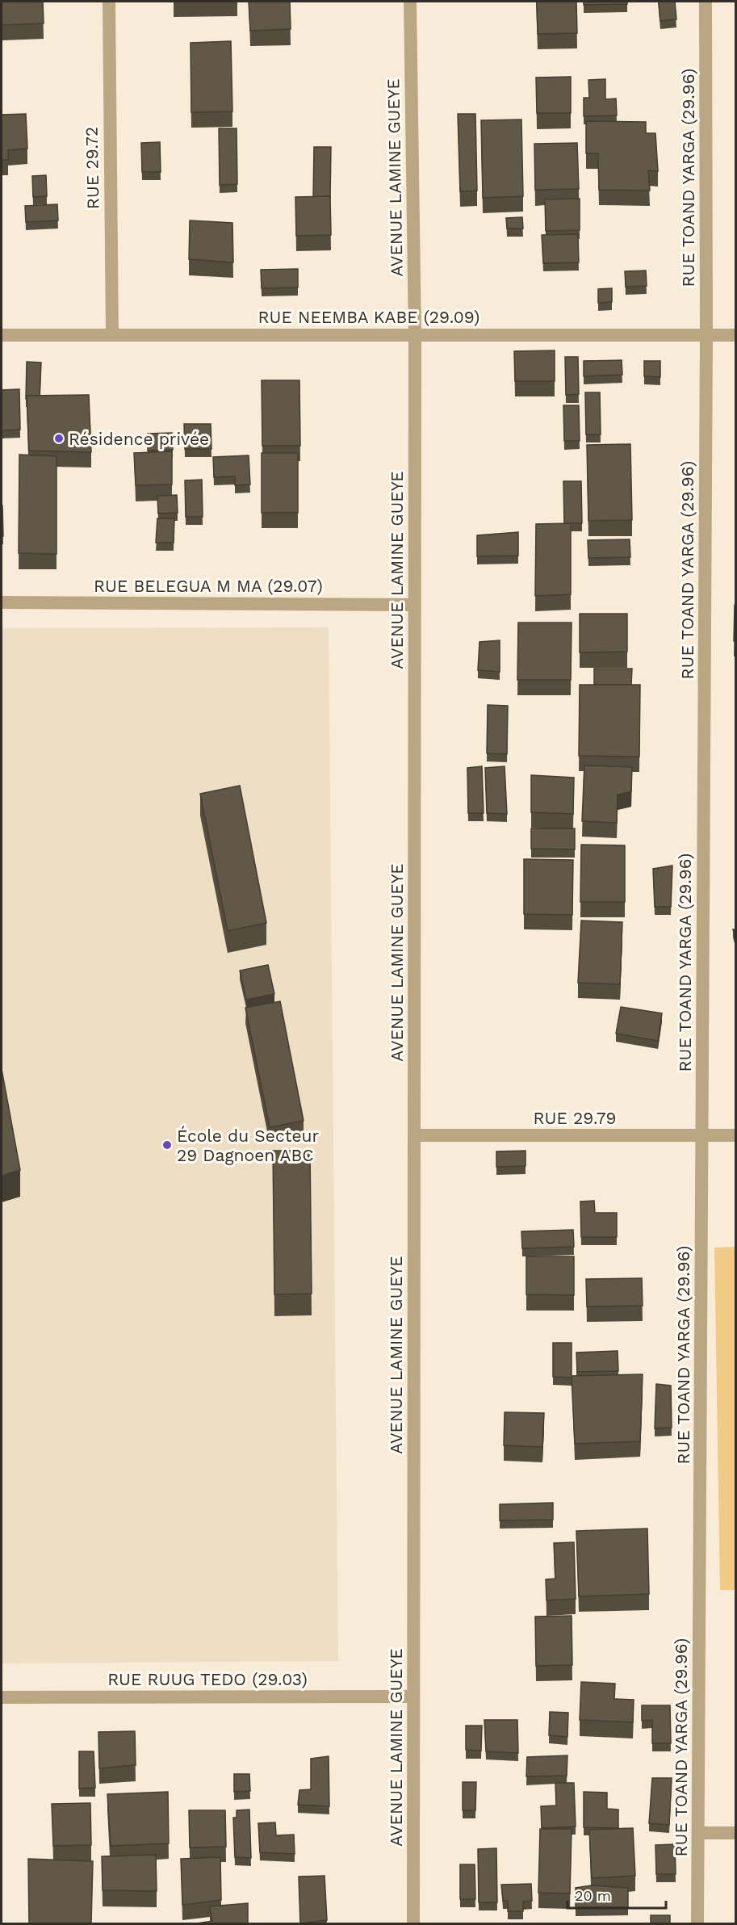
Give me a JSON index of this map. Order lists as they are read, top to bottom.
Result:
{
  "streets": {
    "street": [
      "RUE 29.72",
      "AVENUE LAMINE GUEYE",
      "RUE TOAND YARGA (29.96)",
      "RUE NEEMBA KABE (29.09)",
      "RUE BELEGUA M MA (29.07)",
      "RUE 29.79",
      "RUE RUUG TEDO (29.03)"
    ]
  },
  "crossings": [
    ["RUE 29.72", "RUE NEEMBA KABE (29.09)"],
    ["AVENUE LAMINE GUEYE", "RUE NEEMBA KABE (29.09)"],
    ["AVENUE LAMINE GUEYE", "RUE BELEGUA M MA (29.07)"],
    ["AVENUE LAMINE GUEYE", "RUE 29.79"],
    ["AVENUE LAMINE GUEYE", "RUE RUUG TEDO (29.03)"],
    ["RUE TOAND YARGA (29.96)", "RUE NEEMBA KABE (29.09)"],
    ["RUE TOAND YARGA (29.96)", "RUE 29.79"]
  ],
  "places": ["Résidence privée", "École du Secteur 29 Dagnoen ABC"],
  "scale_bar": "20 m"
}
